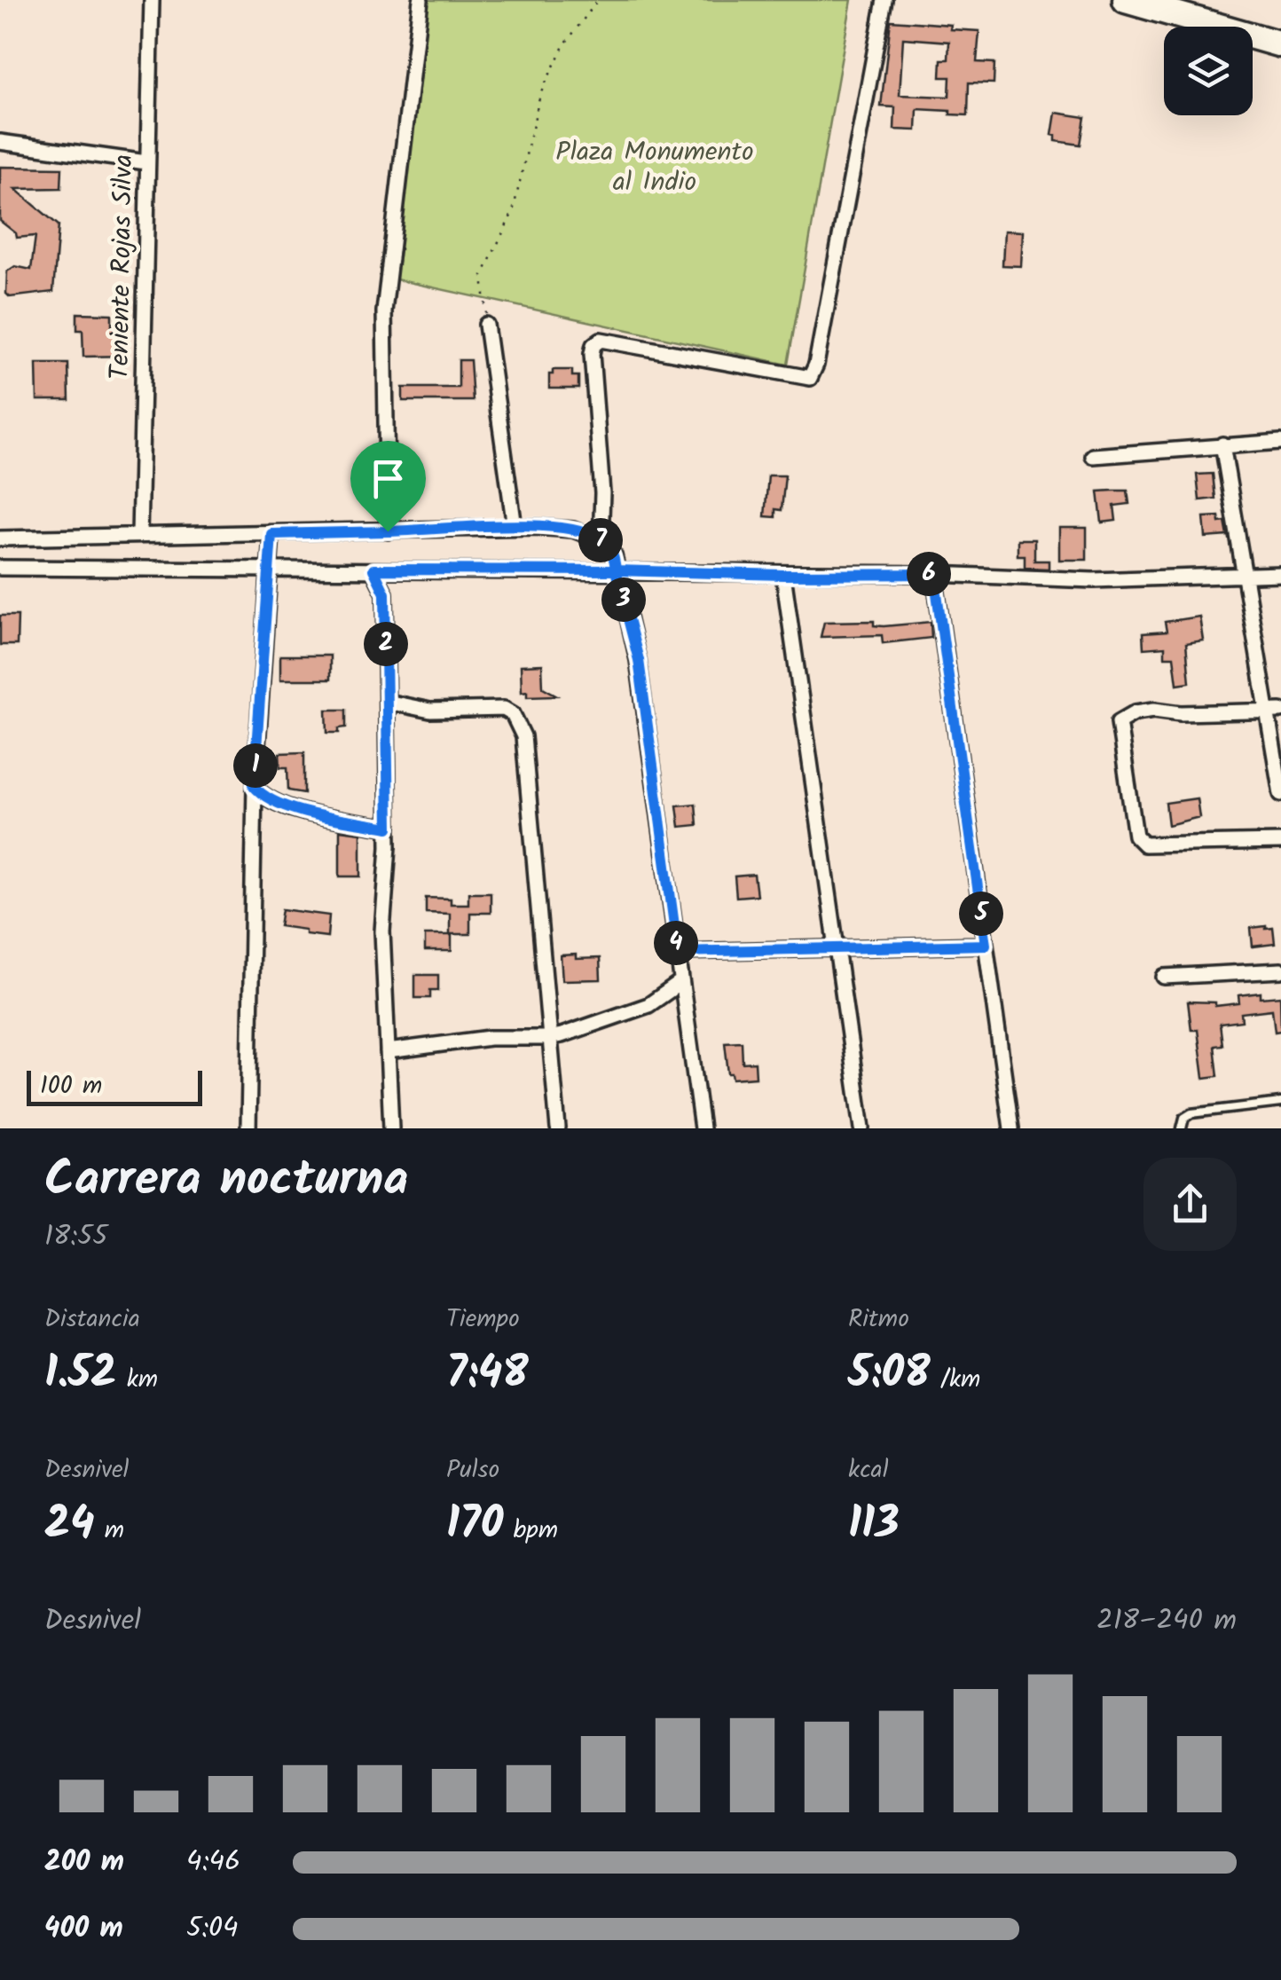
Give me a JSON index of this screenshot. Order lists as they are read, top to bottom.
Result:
{
  "streets": {
    "street": ["Teniente Rojas Silva"]
  },
  "parks": ["Plaza Monumento al Indio"],
  "scale_bar": "100 m",
  "page": {
    "pins": [
      "7",
      "6",
      "3",
      "2",
      "1",
      "5",
      "4"
    ],
    "scale": "100 m",
    "heading": ["Carrera nocturna", "18:55"],
    "stats": [
      ["Distancia", "1.52 km"],
      ["Tiempo", "7:48"],
      ["Ritmo", "5:08 /km"],
      ["Desnivel", "24 m"],
      ["Pulso", "170 bpm"],
      ["kcal", "113"]
    ],
    "chart": ["Desnivel", "218–240 m"],
    "list": [
      {
        "name": "200 m",
        "note": "4:46"
      },
      {
        "name": "400 m",
        "note": "5:04"
      }
    ]
  }
}
